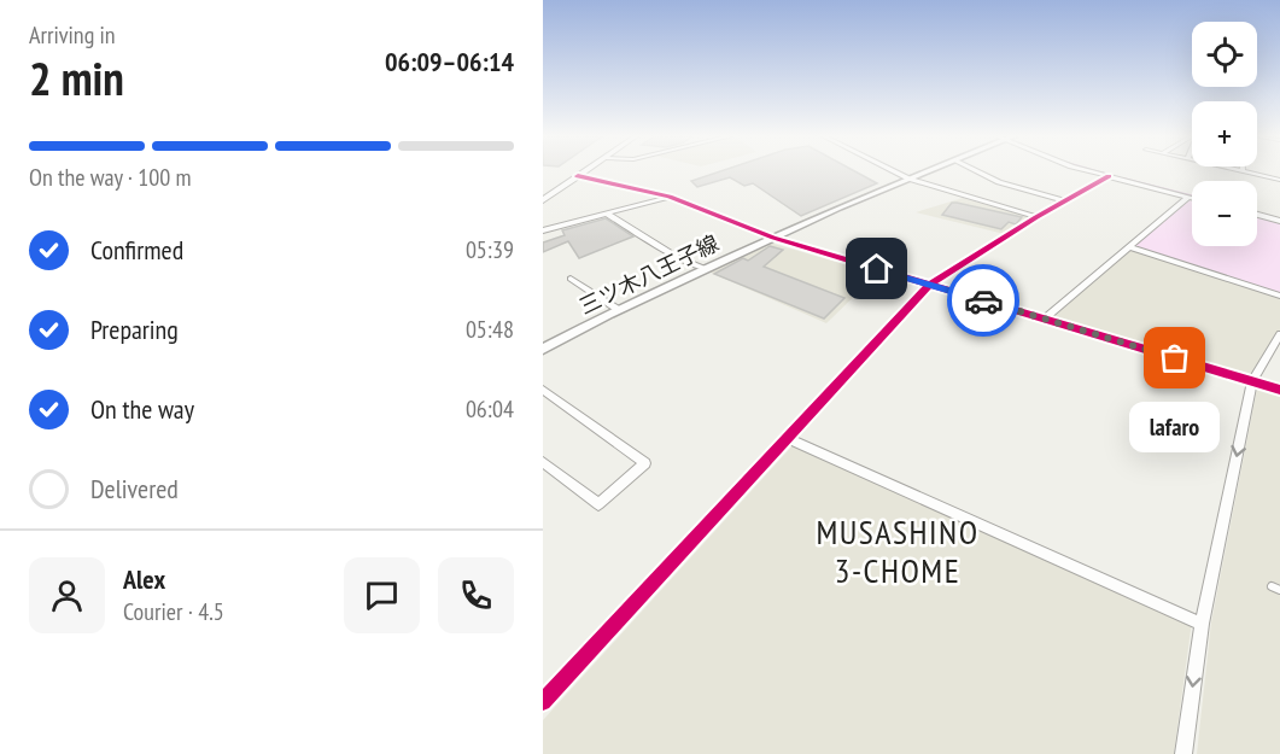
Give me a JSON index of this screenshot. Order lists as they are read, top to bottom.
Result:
{
  "streets": {
    "main road": ["三ツ木八王子線"]
  },
  "districts": ["MUSASHINO 3-CHOME"],
  "places": ["lafaro"],
  "page": {
    "heading": ["2 min", "Arriving in", "06:09–06:14"],
    "panel": ["Alex", "Courier · 4.5"],
    "map_buttons": ["+", "−"],
    "bar": "On the way · 100 m",
    "list": [
      ["Confirmed", "05:39"],
      ["Preparing", "05:48"],
      ["On the way", "06:04"],
      "Delivered"
    ],
    "bubble": "lafaro"
  }
}
